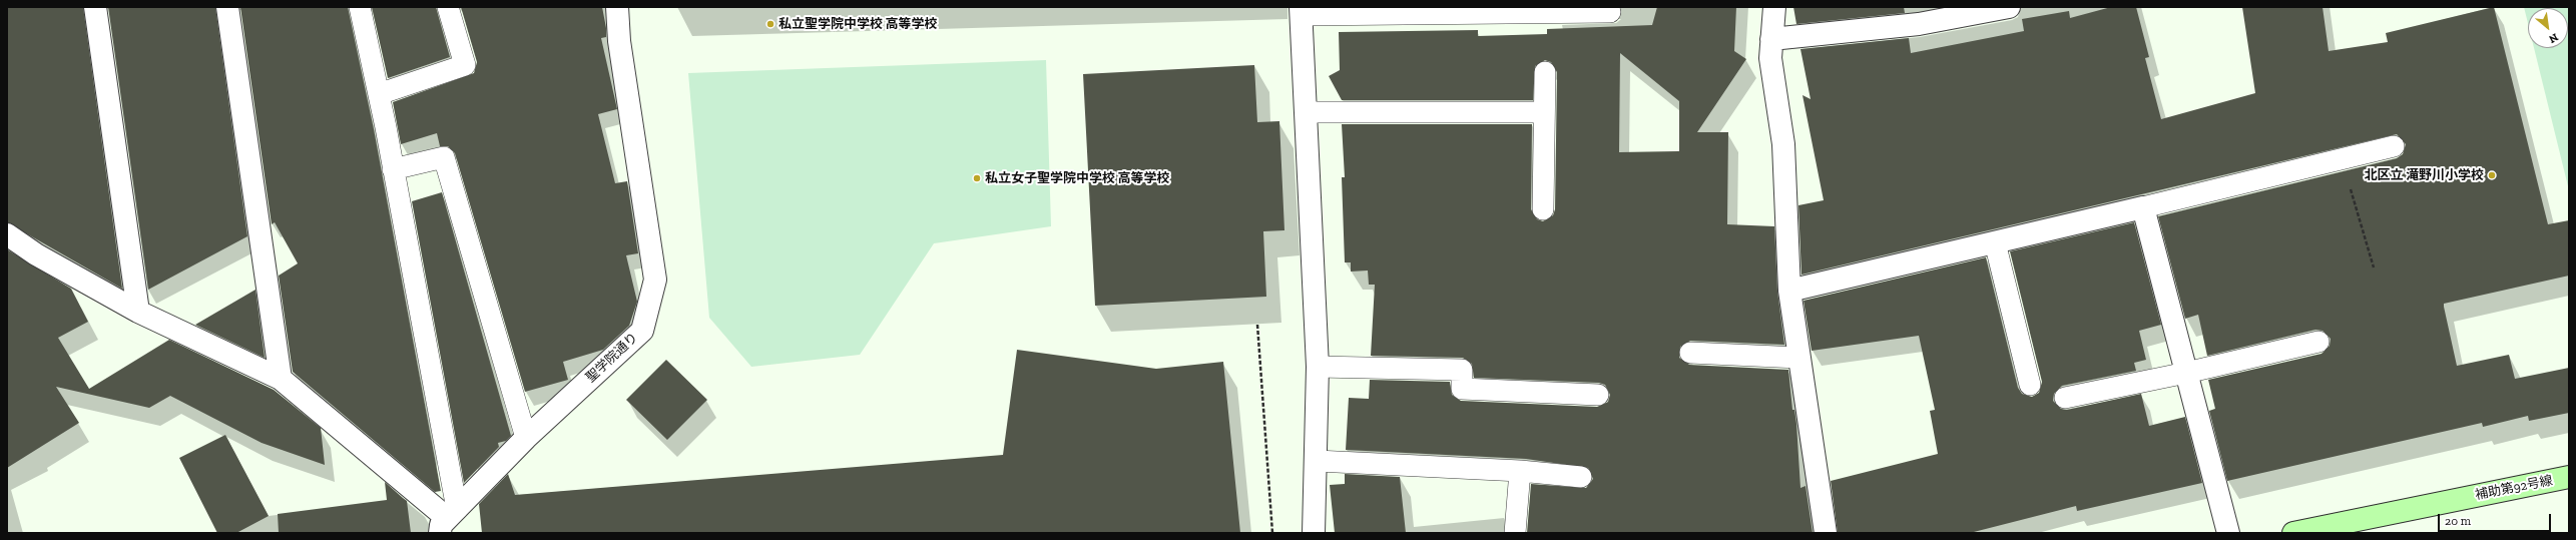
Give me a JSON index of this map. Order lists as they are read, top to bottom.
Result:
{
  "streets": {
    "street": ["聖学院通り", "補助第92号線"]
  },
  "places": ["私立聖学院中学校 高等学校", "北区立 滝野川小学校", "私立女子聖学院中学校 高等学校"],
  "scale_bar": "20 m",
  "north": "bottom right"
}
